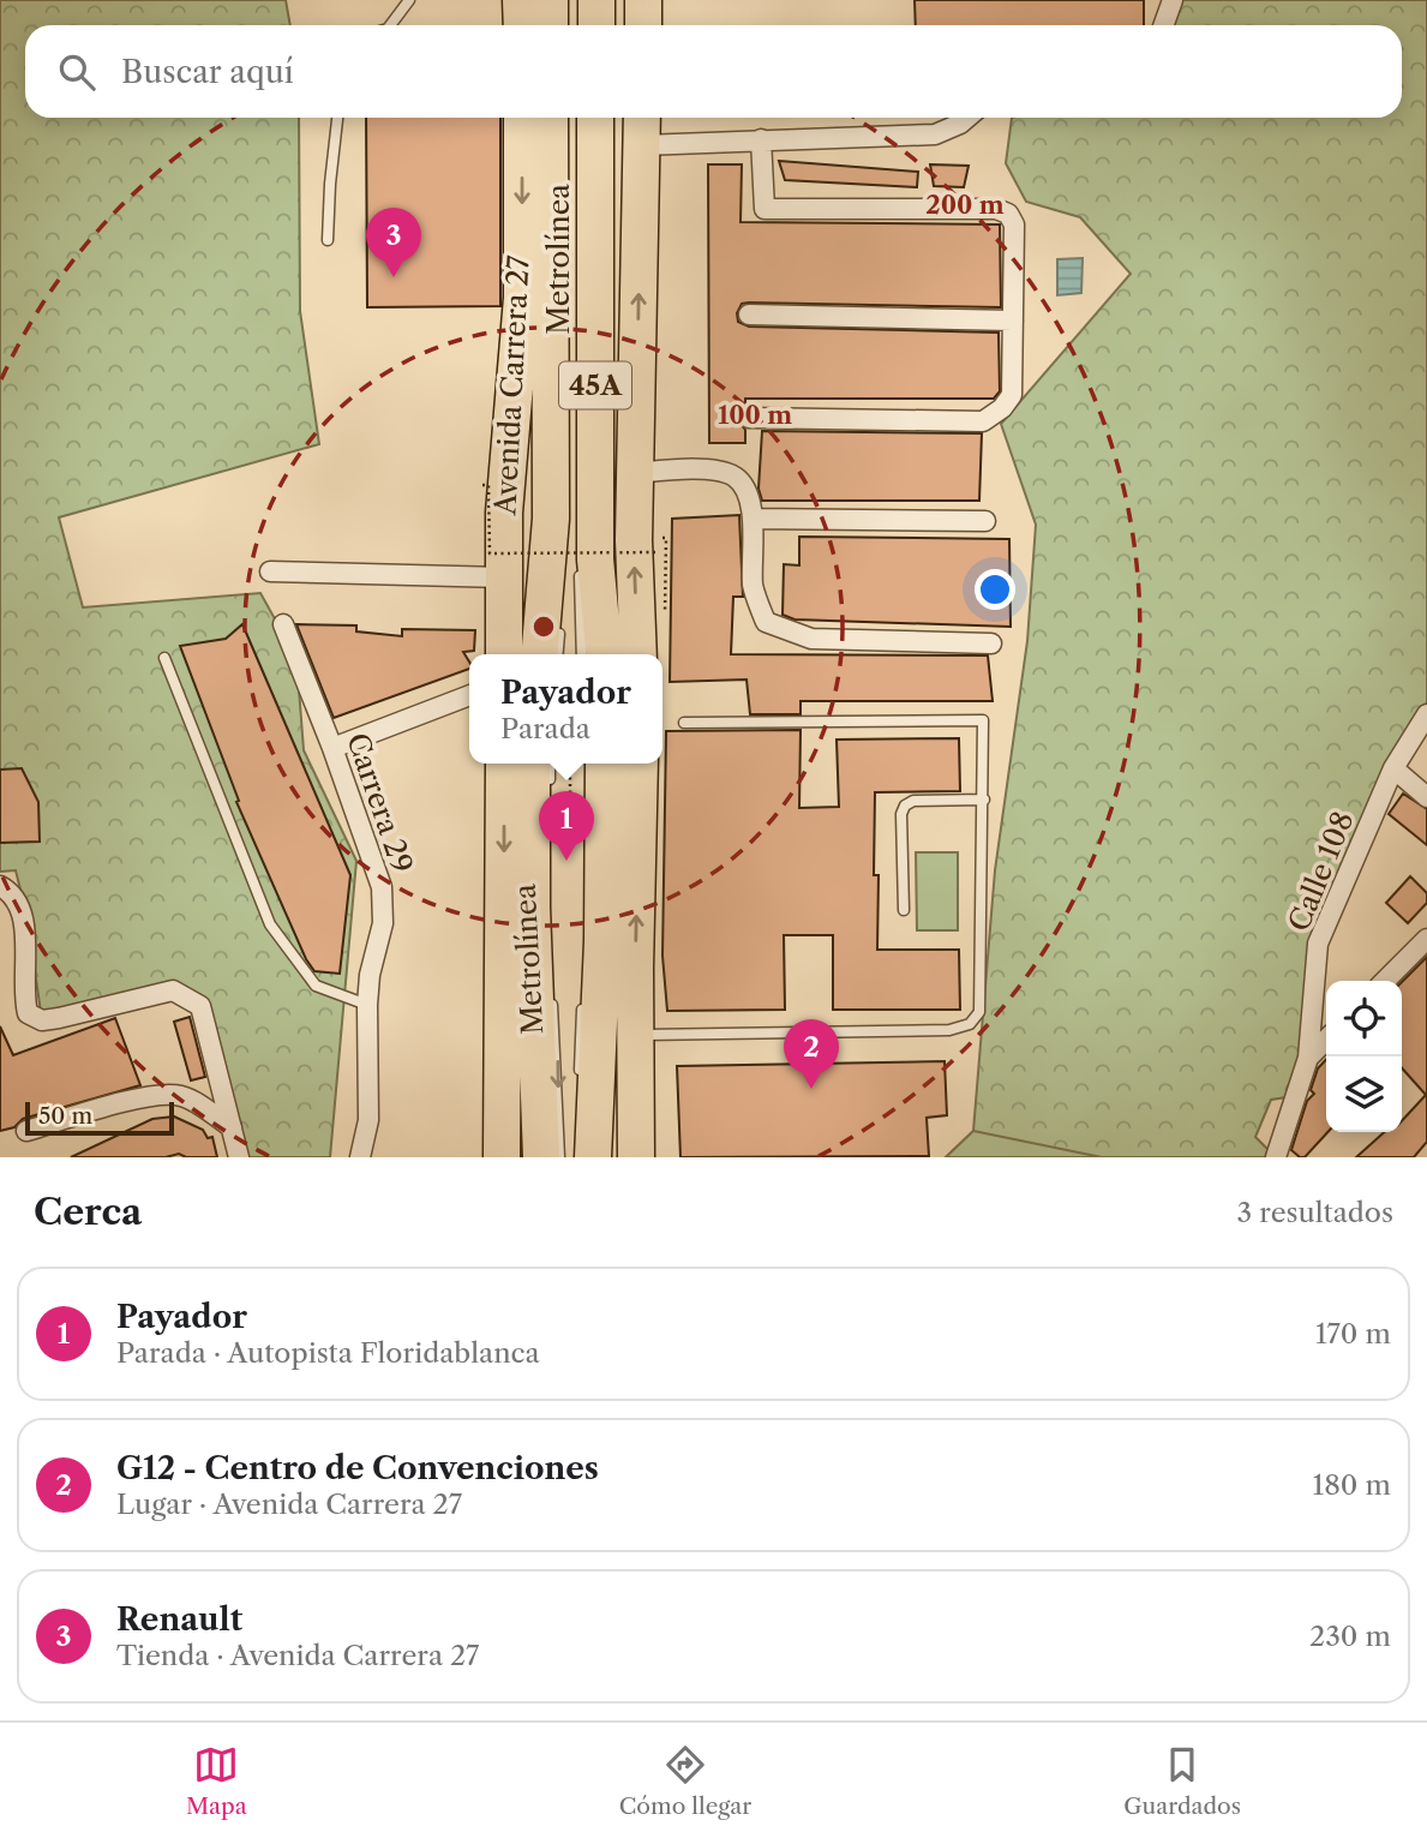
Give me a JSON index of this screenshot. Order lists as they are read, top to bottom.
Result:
{
  "streets": {
    "highway": ["Avenida Carrera 27", "45A"],
    "street": ["Carrera 29", "Calle 108"],
    "lane": ["Metrolínea"]
  },
  "scale_bar": "50 m",
  "page": {
    "search": "Buscar aquí",
    "pins": ["3", "1", "2"],
    "popup": ["Payador", "Parada"],
    "scale": "50 m",
    "heading": ["Cerca", "3 resultados"],
    "list": [
      {
        "mark": "1",
        "name": "Payador",
        "note": "Parada · Autopista Floridablanca",
        "value": "170 m"
      },
      {
        "mark": "2",
        "name": "G12 - Centro de Convenciones",
        "note": "Lugar · Avenida Carrera 27",
        "value": "180 m"
      },
      {
        "mark": "3",
        "name": "Renault",
        "note": "Tienda · Avenida Carrera 27",
        "value": "230 m"
      }
    ],
    "nav": ["Mapa", "Cómo llegar", "Guardados"]
  },
  "rings": ["200 m", "100 m"]
}
